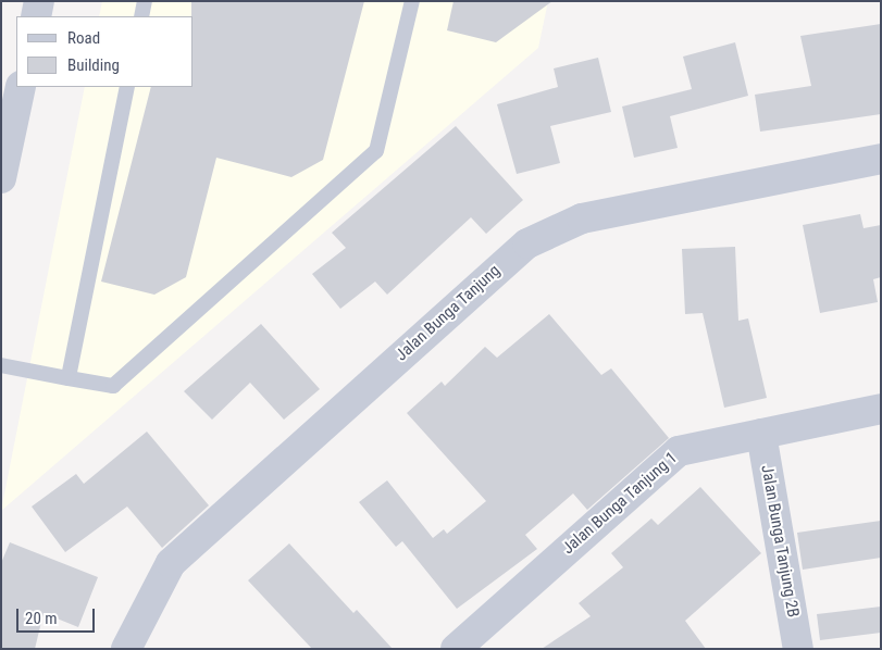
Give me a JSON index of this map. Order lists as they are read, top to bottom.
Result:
{
  "streets": {
    "street": ["Jalan Bunga Tanjung", "Jalan Bunga Tanjung 1", "Jalan Bunga Tanjung 2B"]
  },
  "crossings": [
    ["Jalan Bunga Tanjung 1", "Jalan Bunga Tanjung 2B"]
  ],
  "legend": ["Road", "Building"],
  "scale_bar": "20 m"
}
